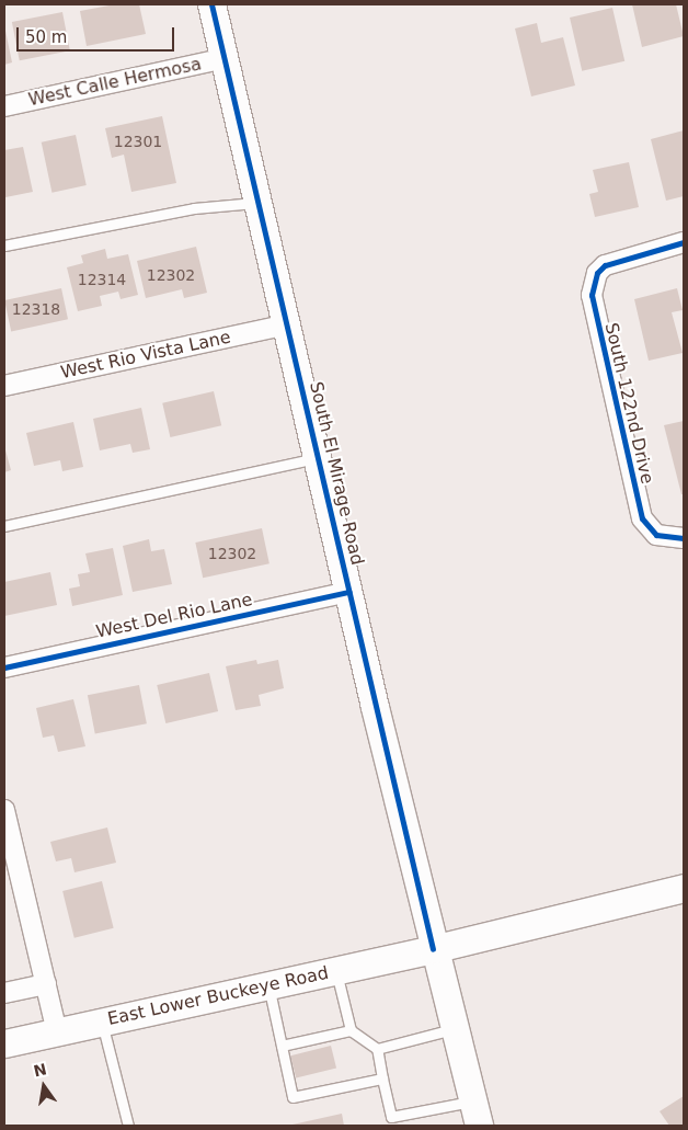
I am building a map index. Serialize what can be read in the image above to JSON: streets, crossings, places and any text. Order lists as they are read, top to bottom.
{
  "streets": {
    "main road": ["South El Mirage Road", "East Lower Buckeye Road"],
    "street": [
      "West Calle Hermosa",
      "West Rio Vista Lane",
      "South 122nd Drive",
      "West Del Rio Lane"
    ]
  },
  "crossings": [
    ["West Calle Hermosa", "South El Mirage Road"],
    ["West Rio Vista Lane", "South El Mirage Road"],
    ["South El Mirage Road", "West Del Rio Lane"],
    ["South El Mirage Road", "East Lower Buckeye Road"]
  ],
  "house_numbers": [
    "12301",
    "12302",
    "12314",
    "12318",
    "12302"
  ],
  "scale_bar": "50 m",
  "north": "top"
}
